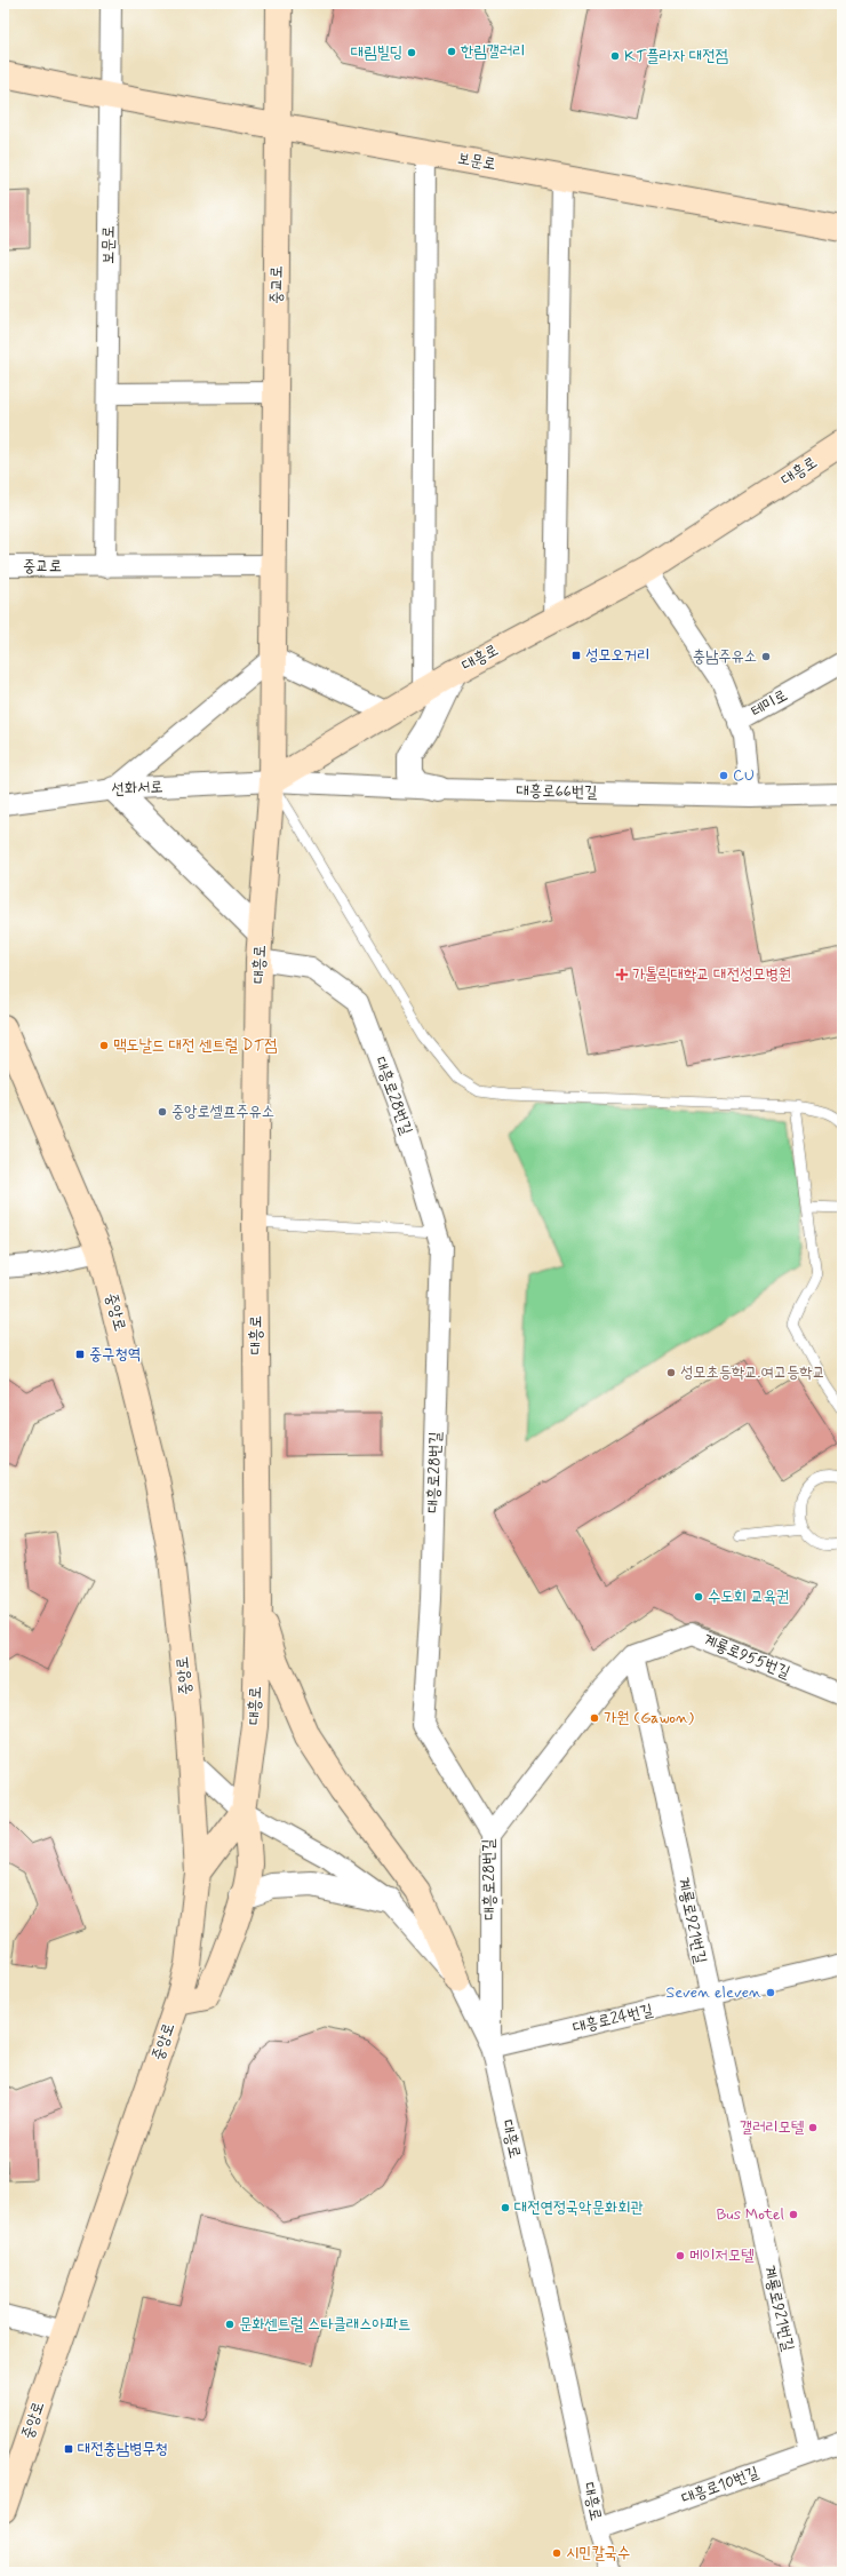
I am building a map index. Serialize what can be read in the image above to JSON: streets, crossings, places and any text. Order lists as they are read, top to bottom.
{
  "streets": {
    "main road": [
      "보문로",
      "중교로",
      "대흥로",
      "중앙로"
    ],
    "street": [
      "테미로",
      "선화서로",
      "대흥로66번길",
      "대흥로28번길",
      "계룡로955번길",
      "계룡로921번길",
      "대흥로24번길",
      "대흥로10번길"
    ]
  },
  "crossings": [
    ["보문로", "중교로"],
    ["중교로", "대흥로"],
    ["중교로", "선화서로"],
    ["중교로", "대흥로66번길"],
    ["대흥로", "선화서로"],
    ["대흥로", "대흥로66번길"],
    ["대흥로", "대흥로28번길"],
    ["대흥로", "중앙로"],
    ["대흥로", "대흥로24번길"],
    ["대흥로", "대흥로10번길"],
    ["테미로", "대흥로66번길"],
    ["선화서로", "대흥로66번길"],
    ["대흥로28번길", "계룡로955번길"],
    ["대흥로28번길", "대흥로24번길"],
    ["계룡로955번길", "계룡로921번길"],
    ["계룡로921번길", "대흥로24번길"],
    ["계룡로921번길", "대흥로10번길"]
  ],
  "places": {
    "other": [
      "한림갤러리",
      "대림빌딩",
      "KT플라자 대전점",
      "충남주유소",
      "CU",
      "맥도날드 대전 센트럴 DT점",
      "중앙로셀프주유소",
      "성모초등학교.여고등학교",
      "수도회 교육권",
      "가원 (Gawon)",
      "Seven eleven",
      "갤러리모텔",
      "대전연정국악문화회관",
      "Bus Motel",
      "메이저모텔",
      "문화센트럴 스타클래스아파트",
      "시민칼국수"
    ],
    "transit": ["성모오거리", "중구청역", "대전충남병무청"],
    "health": ["가톨릭대학교 대전성모병원"]
  }
}
